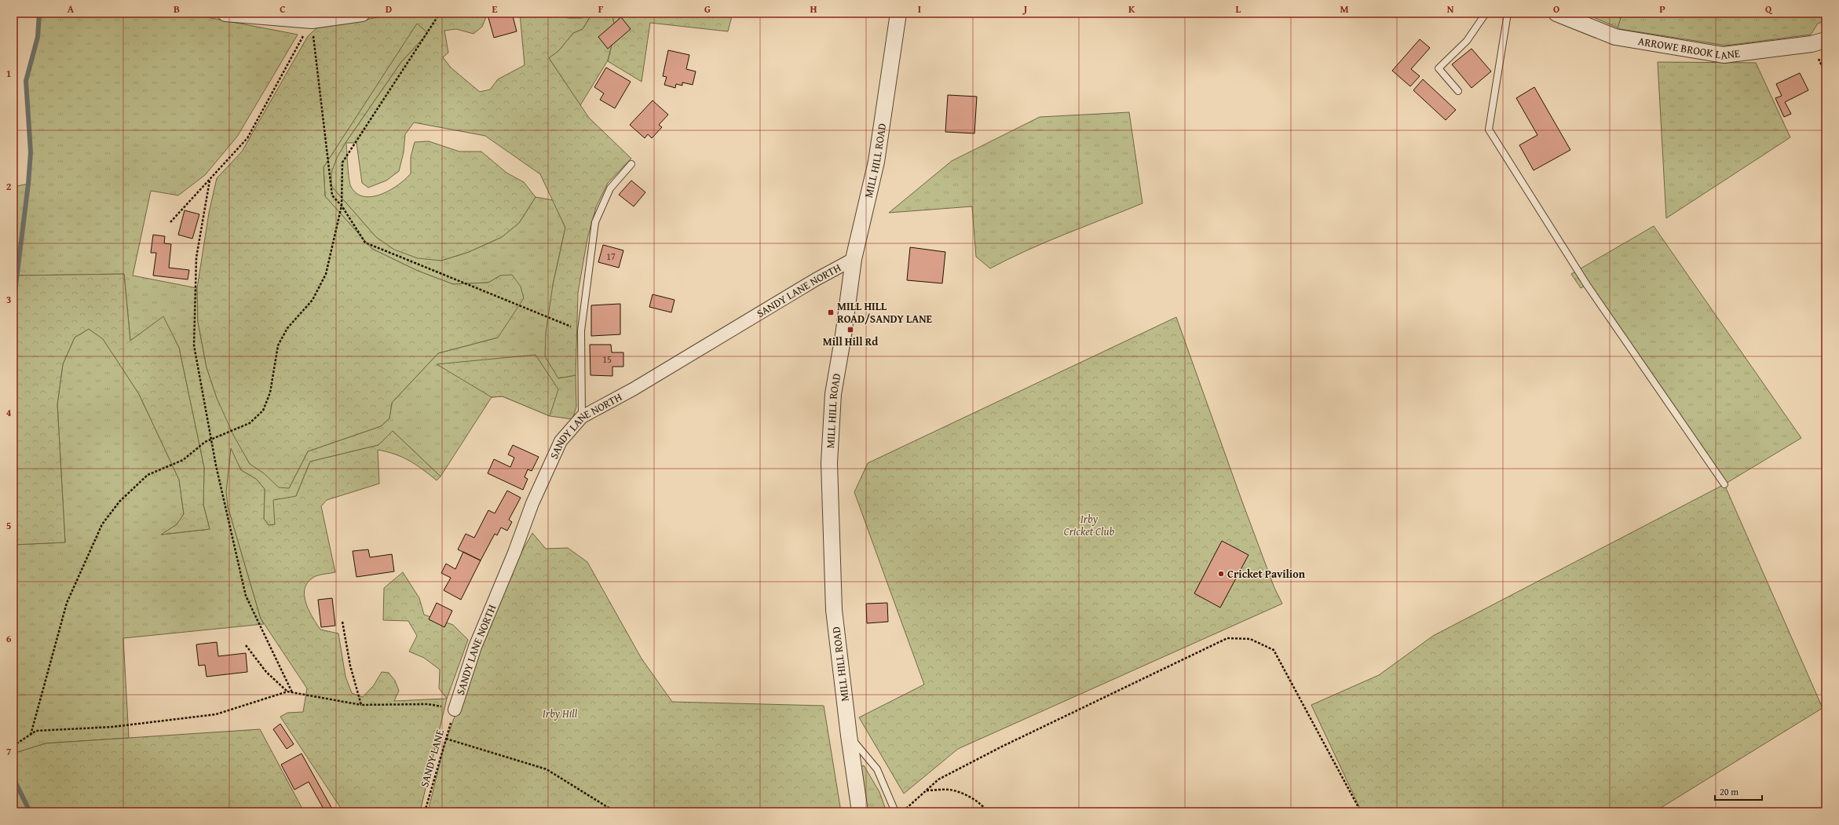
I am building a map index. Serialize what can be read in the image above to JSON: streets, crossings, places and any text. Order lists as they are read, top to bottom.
{
  "streets": {
    "street": ["ARROWE BROOK LANE", "MILL HILL ROAD", "SANDY LANE NORTH"],
    "path": ["SANDY LANE"]
  },
  "crossings": [
    ["MILL HILL ROAD", "SANDY LANE NORTH"],
    ["SANDY LANE NORTH", "SANDY LANE"]
  ],
  "parks": ["Irby Cricket Club", "Irby Hill"],
  "places": {
    "transit": ["MILL HILL ROAD/SANDY LANE", "Mill Hill Rd"],
    "other": ["Cricket Pavilion"]
  },
  "house_numbers": ["17", "15"],
  "scale_bar": "20 m",
  "grid": {
    "columns": [
      "A",
      "B",
      "C",
      "D",
      "E",
      "F",
      "G",
      "H",
      "I",
      "J",
      "K",
      "L",
      "M",
      "N",
      "O",
      "P",
      "Q"
    ],
    "rows": [
      "1",
      "2",
      "3",
      "4",
      "5",
      "6",
      "7"
    ]
  }
}
